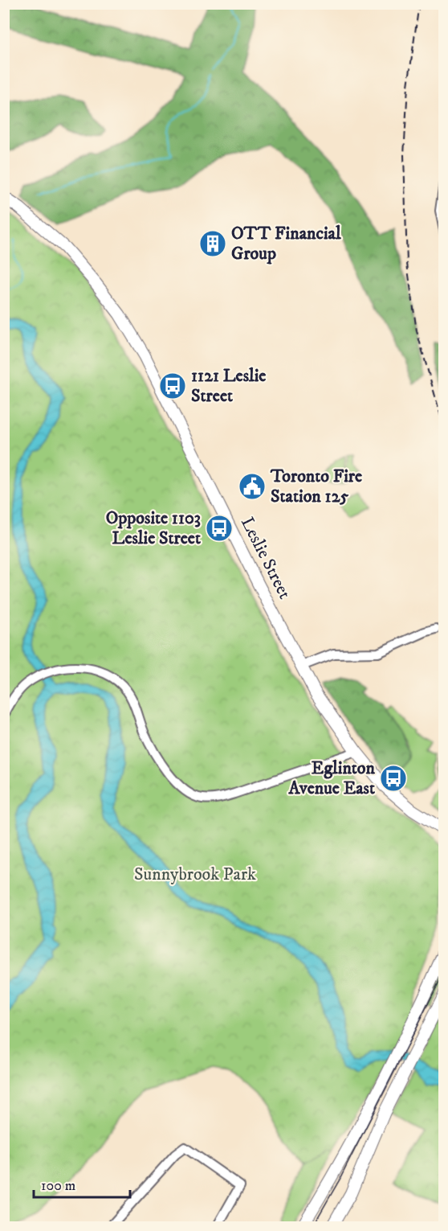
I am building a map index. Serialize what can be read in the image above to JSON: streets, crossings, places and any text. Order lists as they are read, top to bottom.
{
  "streets": {
    "main road": ["Leslie Street"]
  },
  "parks": ["Sunnybrook Park"],
  "places": {
    "building": ["OTT Financial Group"],
    "bus stop": ["1121 Leslie Street", "Opposite 1103 Leslie Street", "Eglinton Avenue East"],
    "public building": ["Toronto Fire Station 125"]
  },
  "scale_bar": "100 m"
}
